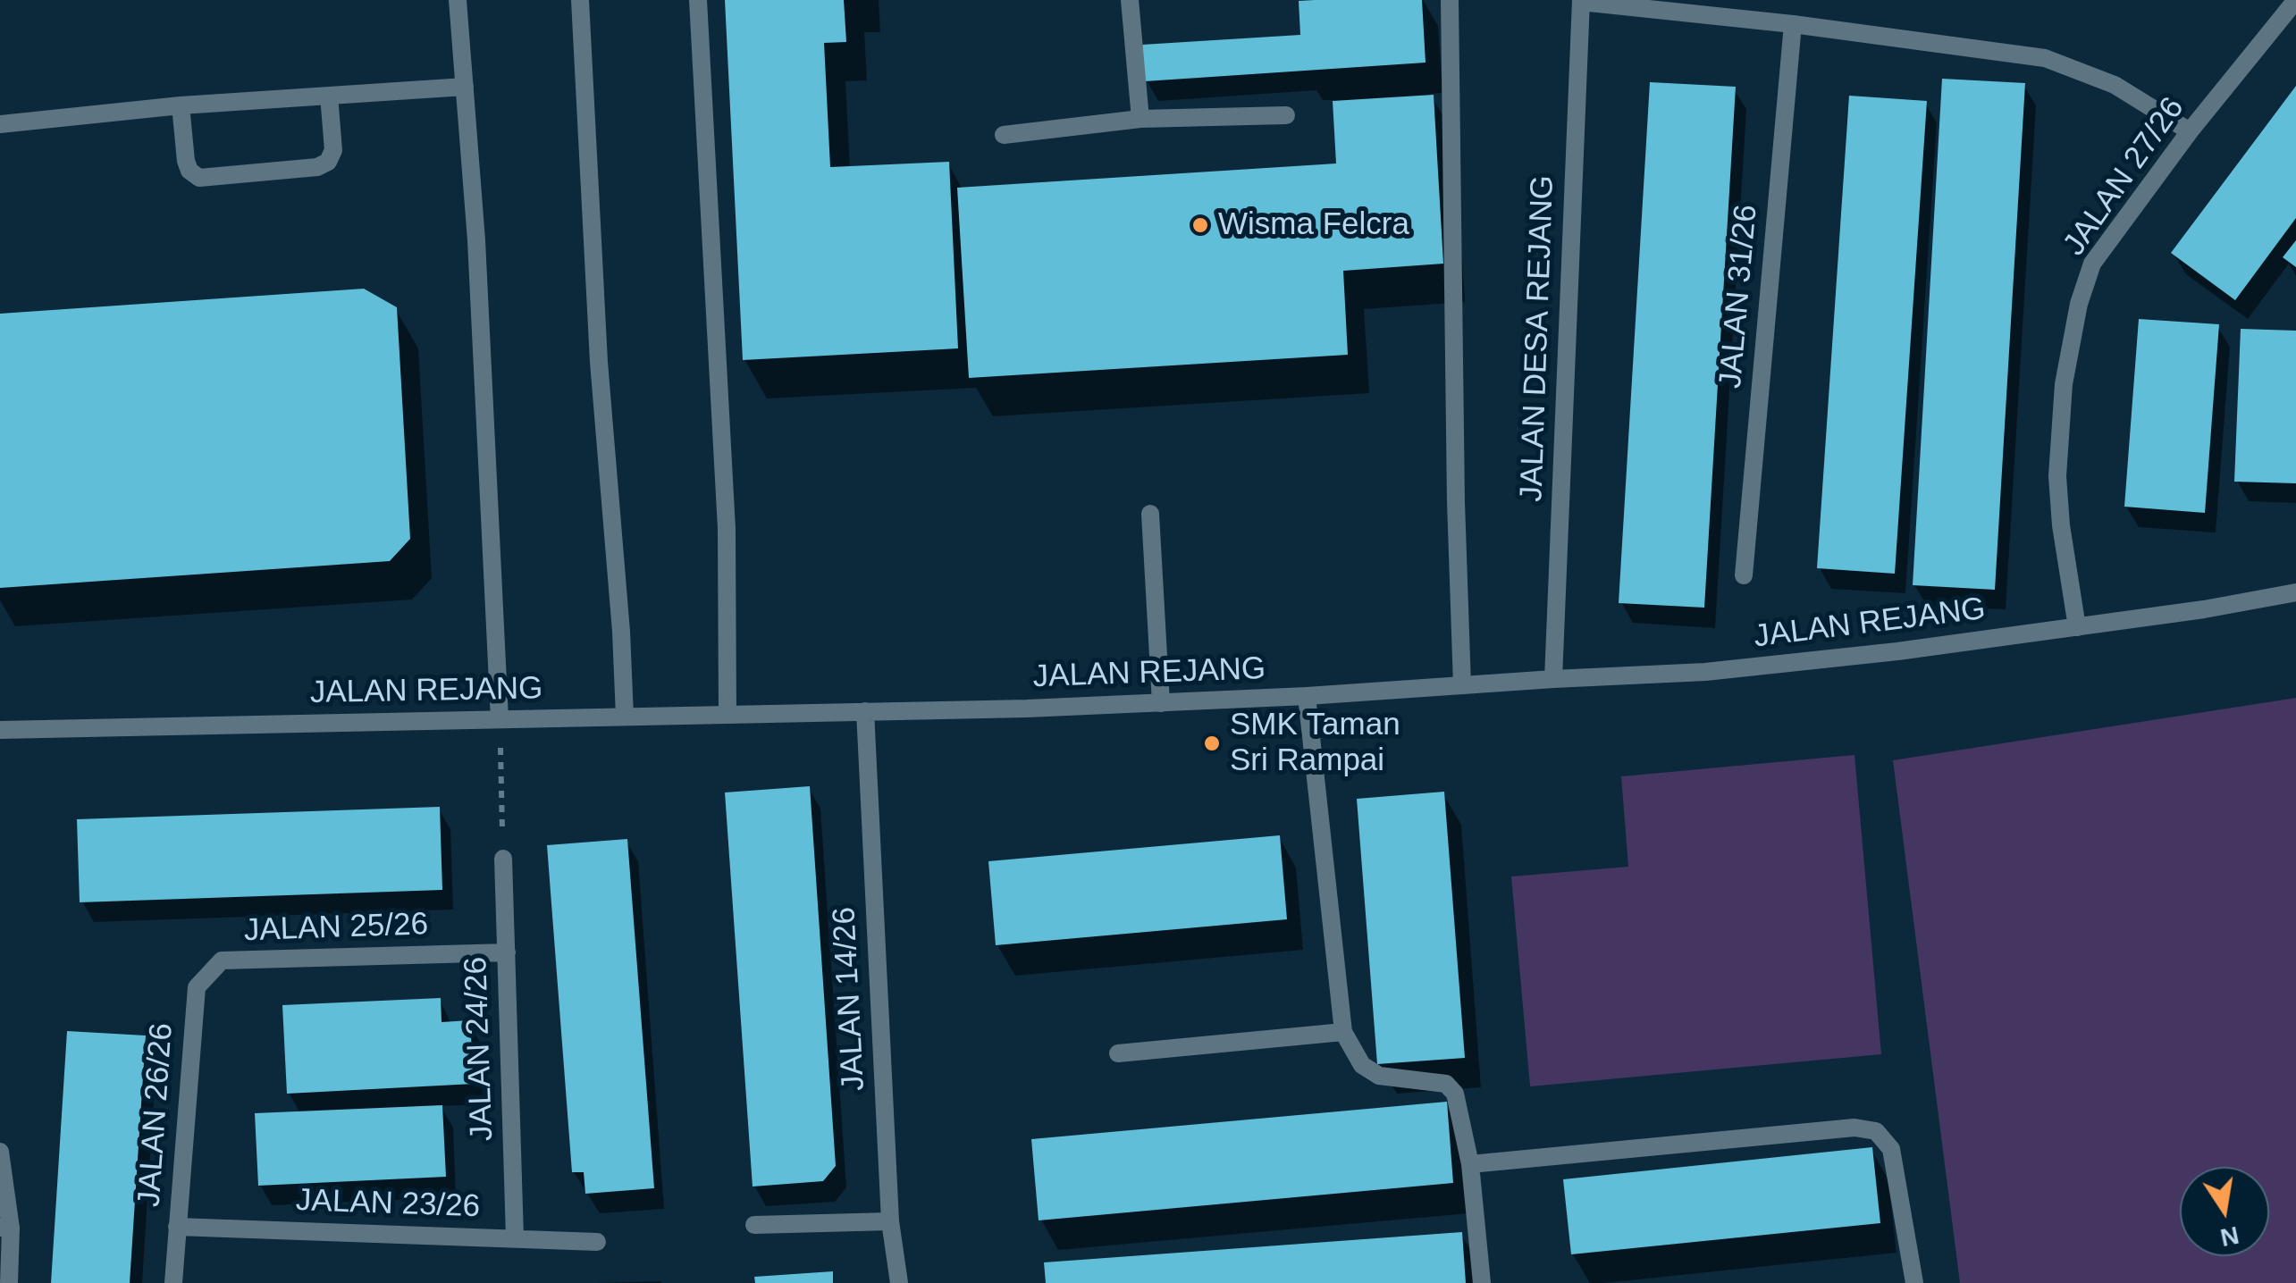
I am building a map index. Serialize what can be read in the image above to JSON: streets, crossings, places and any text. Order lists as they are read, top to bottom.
{
  "streets": {
    "street": [
      "JALAN 27/26",
      "JALAN 31/26",
      "JALAN DESA REJANG",
      "JALAN REJANG",
      "JALAN 25/26",
      "JALAN 14/26",
      "JALAN 24/26",
      "JALAN 26/26",
      "JALAN 23/26"
    ]
  },
  "crossings": [
    ["JALAN 27/26", "JALAN REJANG"],
    ["JALAN DESA REJANG", "JALAN REJANG"],
    ["JALAN REJANG", "JALAN 14/26"],
    ["JALAN 25/26", "JALAN 24/26"],
    ["JALAN 25/26", "JALAN 26/26"],
    ["JALAN 24/26", "JALAN 23/26"],
    ["JALAN 26/26", "JALAN 23/26"]
  ],
  "places": ["Wisma Felcra", "SMK Taman Sri Rampai"],
  "north": "bottom"
}
